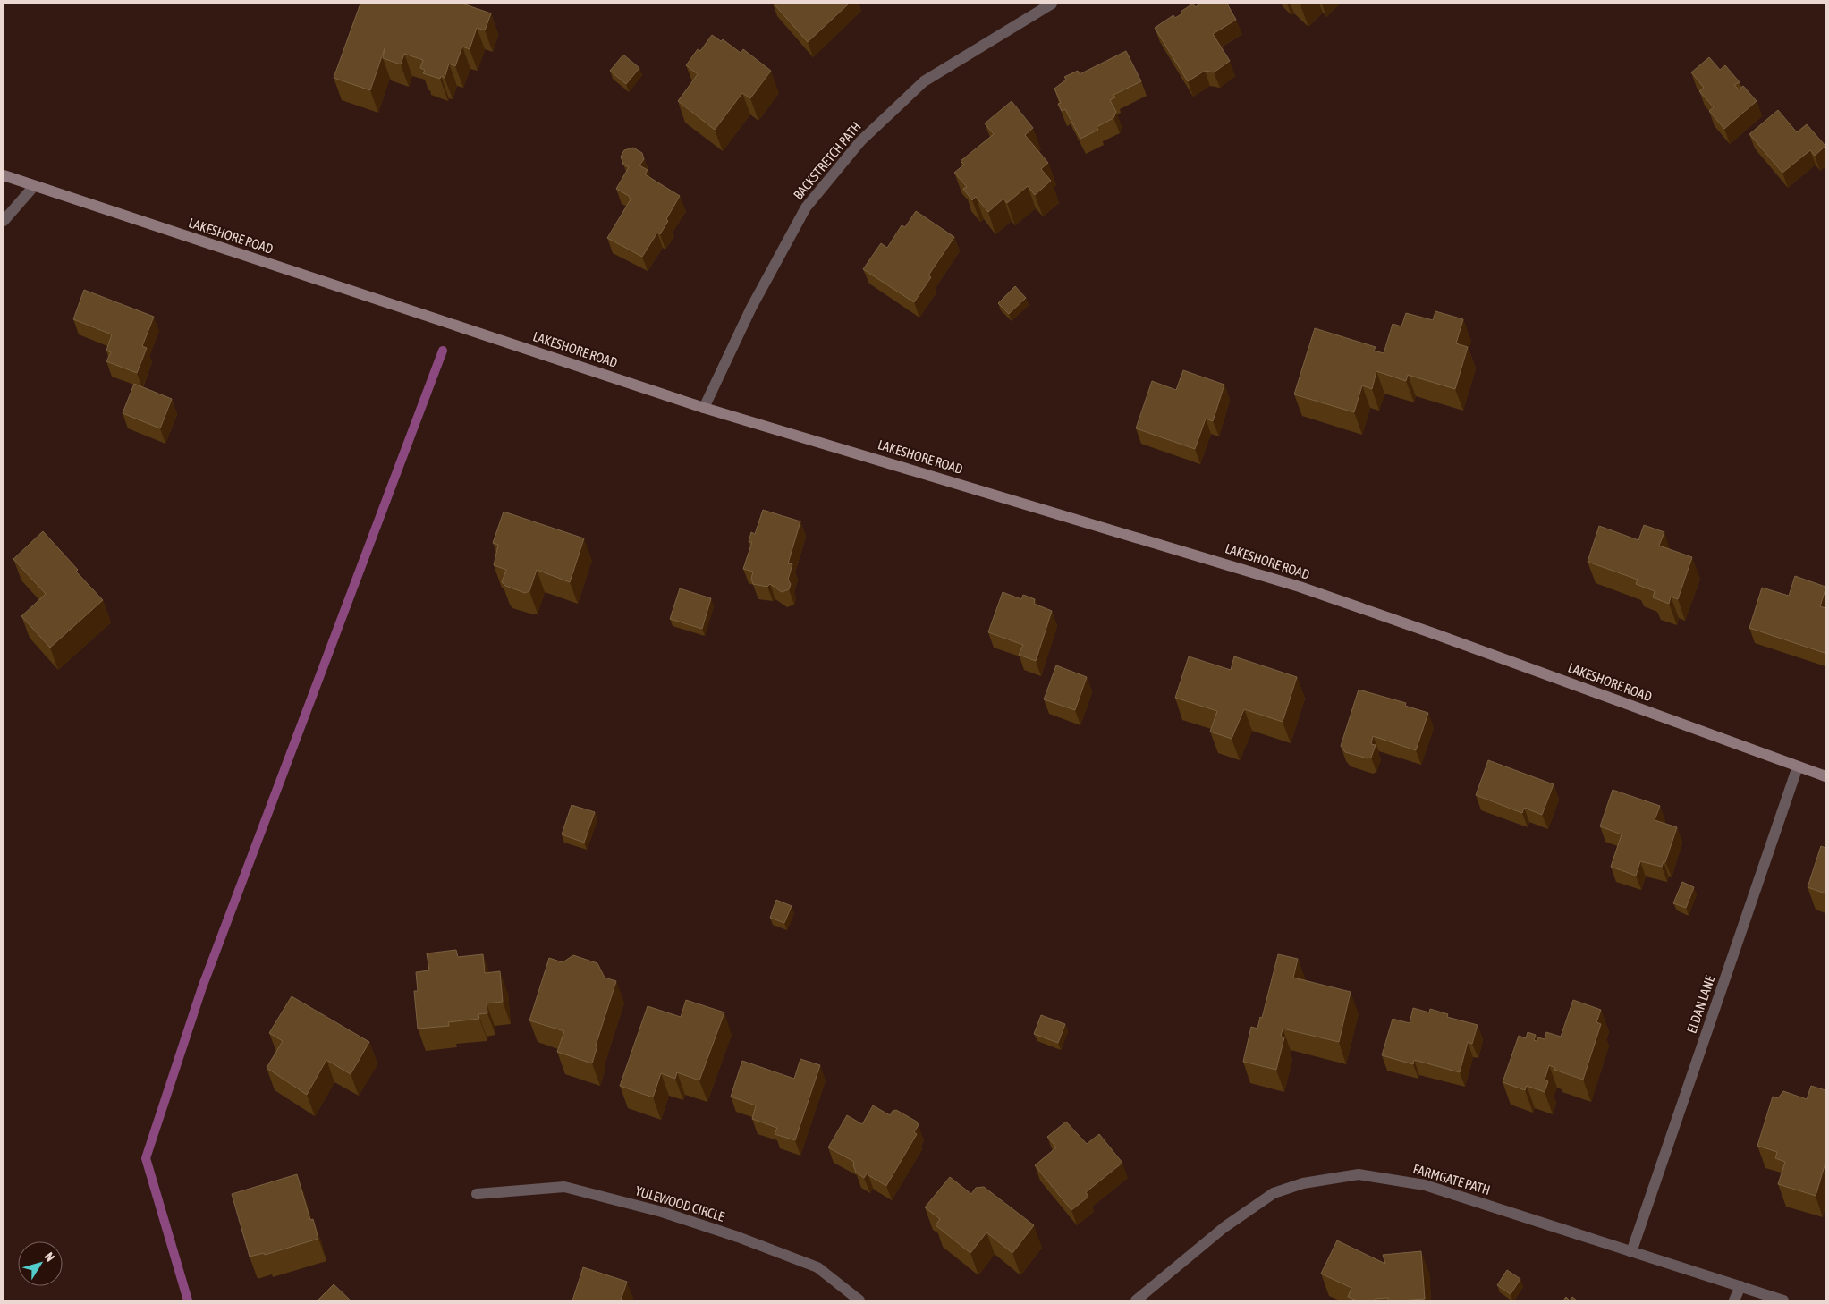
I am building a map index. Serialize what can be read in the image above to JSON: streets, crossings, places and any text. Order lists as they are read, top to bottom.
{
  "streets": {
    "street": [
      "BACKSTRETCH PATH",
      "LAKESHORE ROAD",
      "ELDAN LANE",
      "FARMGATE PATH",
      "YULEWOOD CIRCLE"
    ]
  },
  "crossings": [
    ["BACKSTRETCH PATH", "LAKESHORE ROAD"],
    ["LAKESHORE ROAD", "ELDAN LANE"],
    ["ELDAN LANE", "FARMGATE PATH"]
  ],
  "north": "top right"
}
